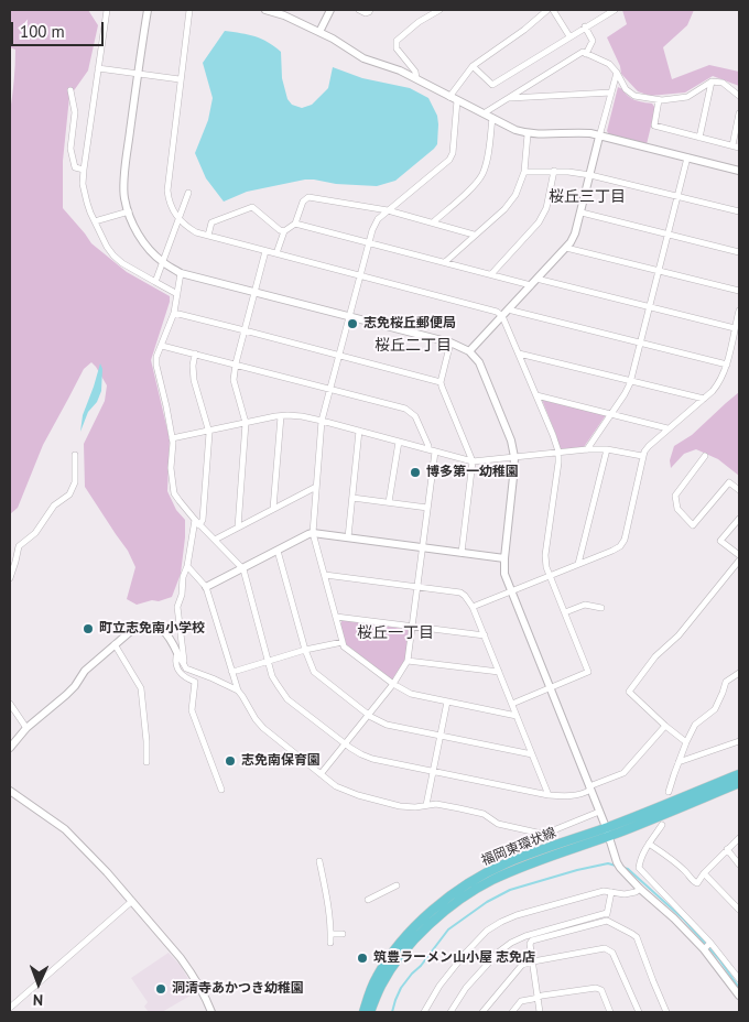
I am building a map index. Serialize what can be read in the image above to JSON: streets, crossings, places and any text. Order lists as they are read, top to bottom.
{
  "streets": {
    "main road": ["福岡東環状線"]
  },
  "districts": ["桜丘三丁目", "桜丘二丁目", "桜丘一丁目"],
  "places": [
    "志免桜丘郵便局",
    "博多第一幼稚園",
    "町立志免南小学校",
    "志免南保育園",
    "筑豊ラーメン山小屋 志免店",
    "洞清寺あかつき幼稚園"
  ],
  "scale_bar": "100 m",
  "north": "bottom"
}
